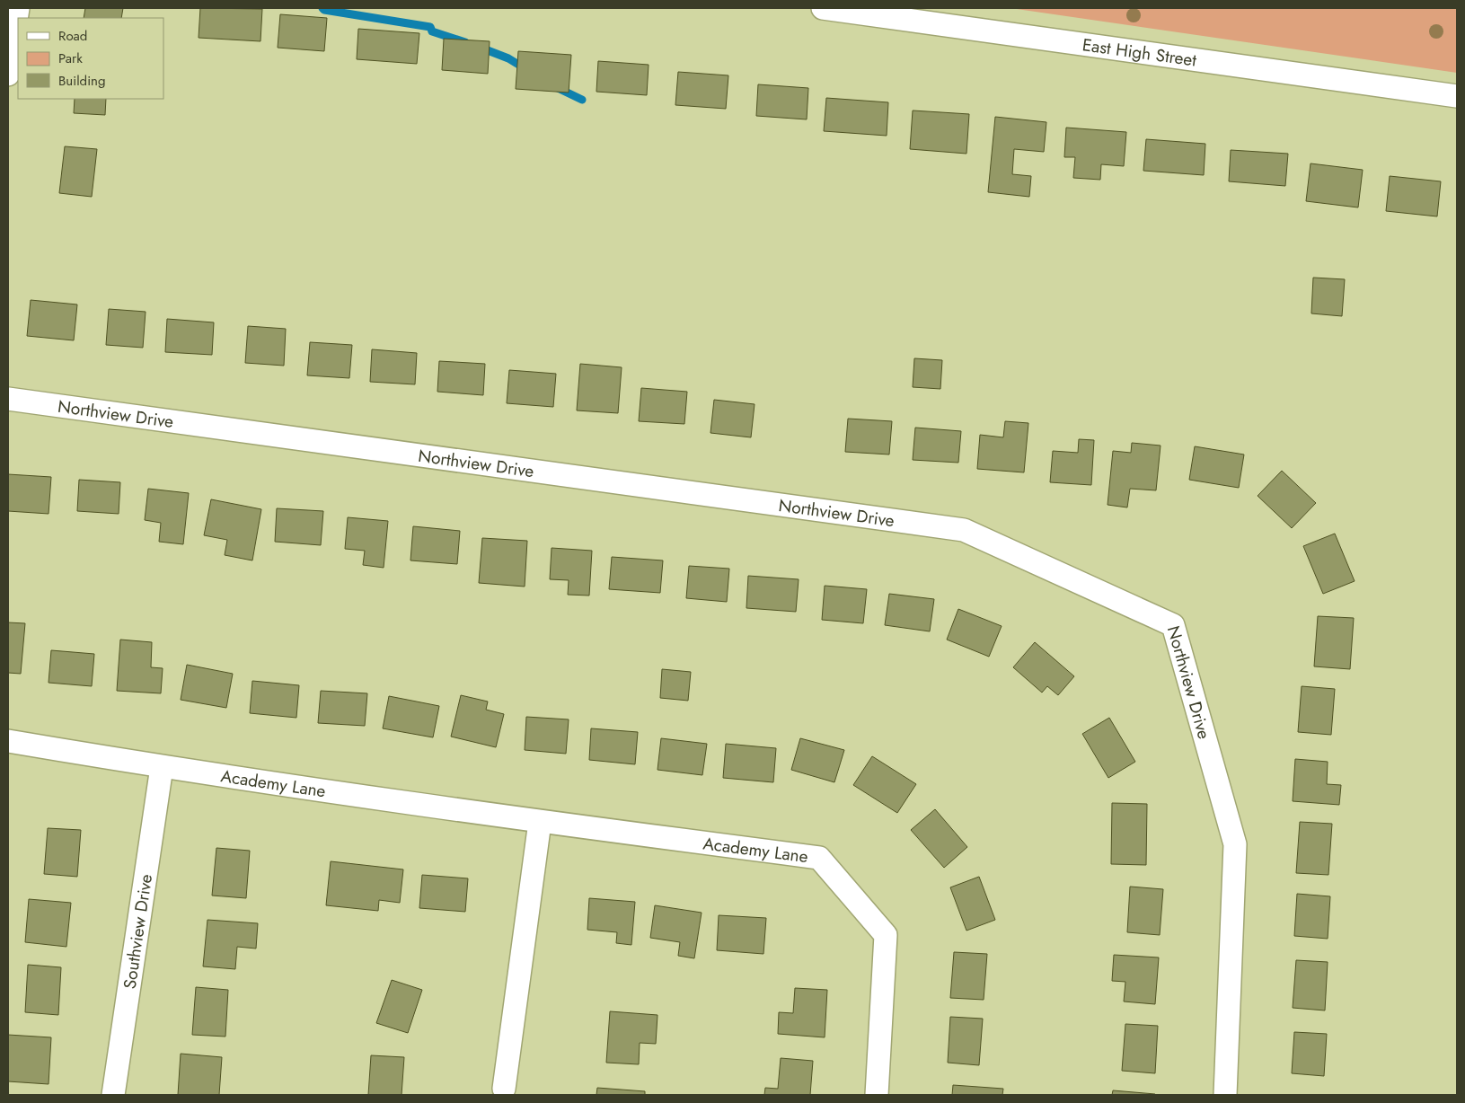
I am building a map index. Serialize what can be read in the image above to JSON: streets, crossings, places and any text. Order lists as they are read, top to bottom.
{
  "streets": {
    "street": [
      "East High Street",
      "Northview Drive",
      "Academy Lane",
      "Southview Drive"
    ]
  },
  "crossings": [
    ["Academy Lane", "Southview Drive"]
  ],
  "legend": ["Road", "Park", "Building"]
}
